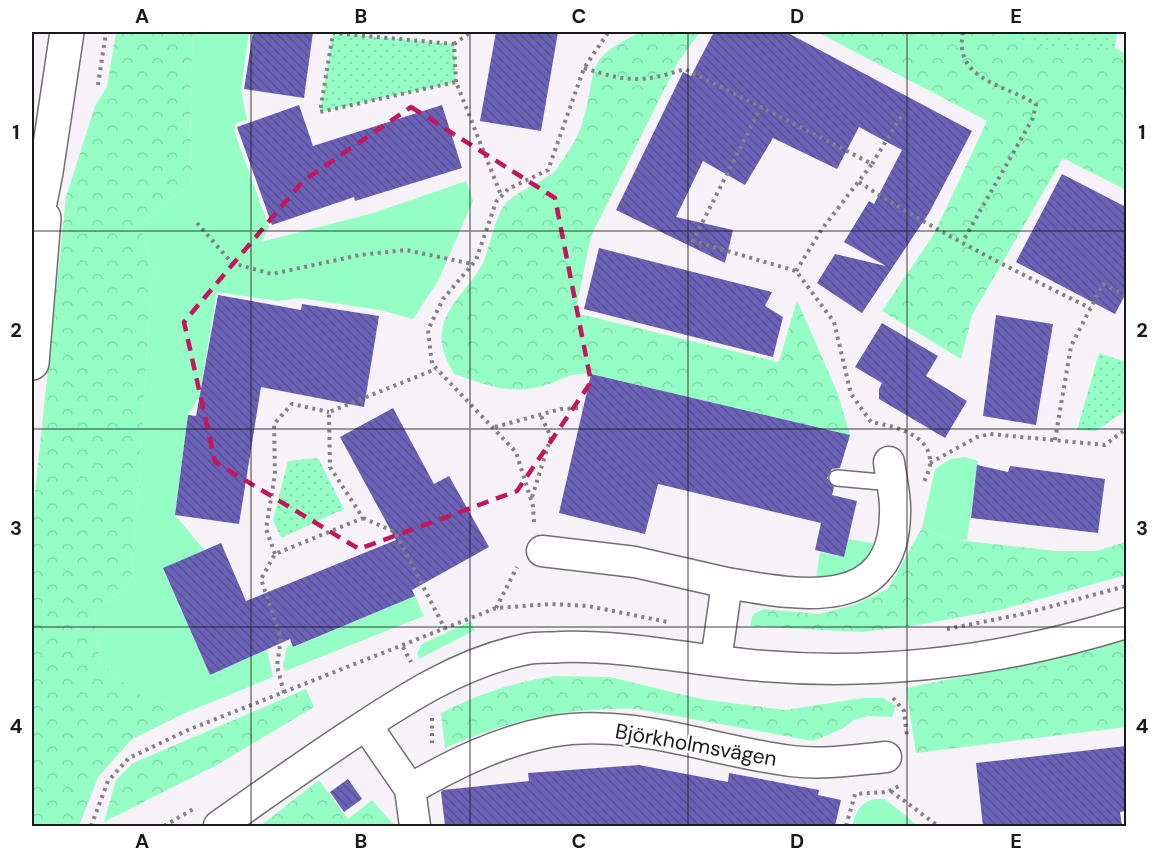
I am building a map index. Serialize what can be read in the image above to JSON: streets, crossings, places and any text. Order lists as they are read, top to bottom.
{
  "streets": {
    "street": ["Björkholmsvägen"]
  },
  "grid": {
    "columns": [
      "A",
      "B",
      "C",
      "D",
      "E"
    ],
    "rows": [
      "1",
      "2",
      "3",
      "4"
    ]
  }
}
